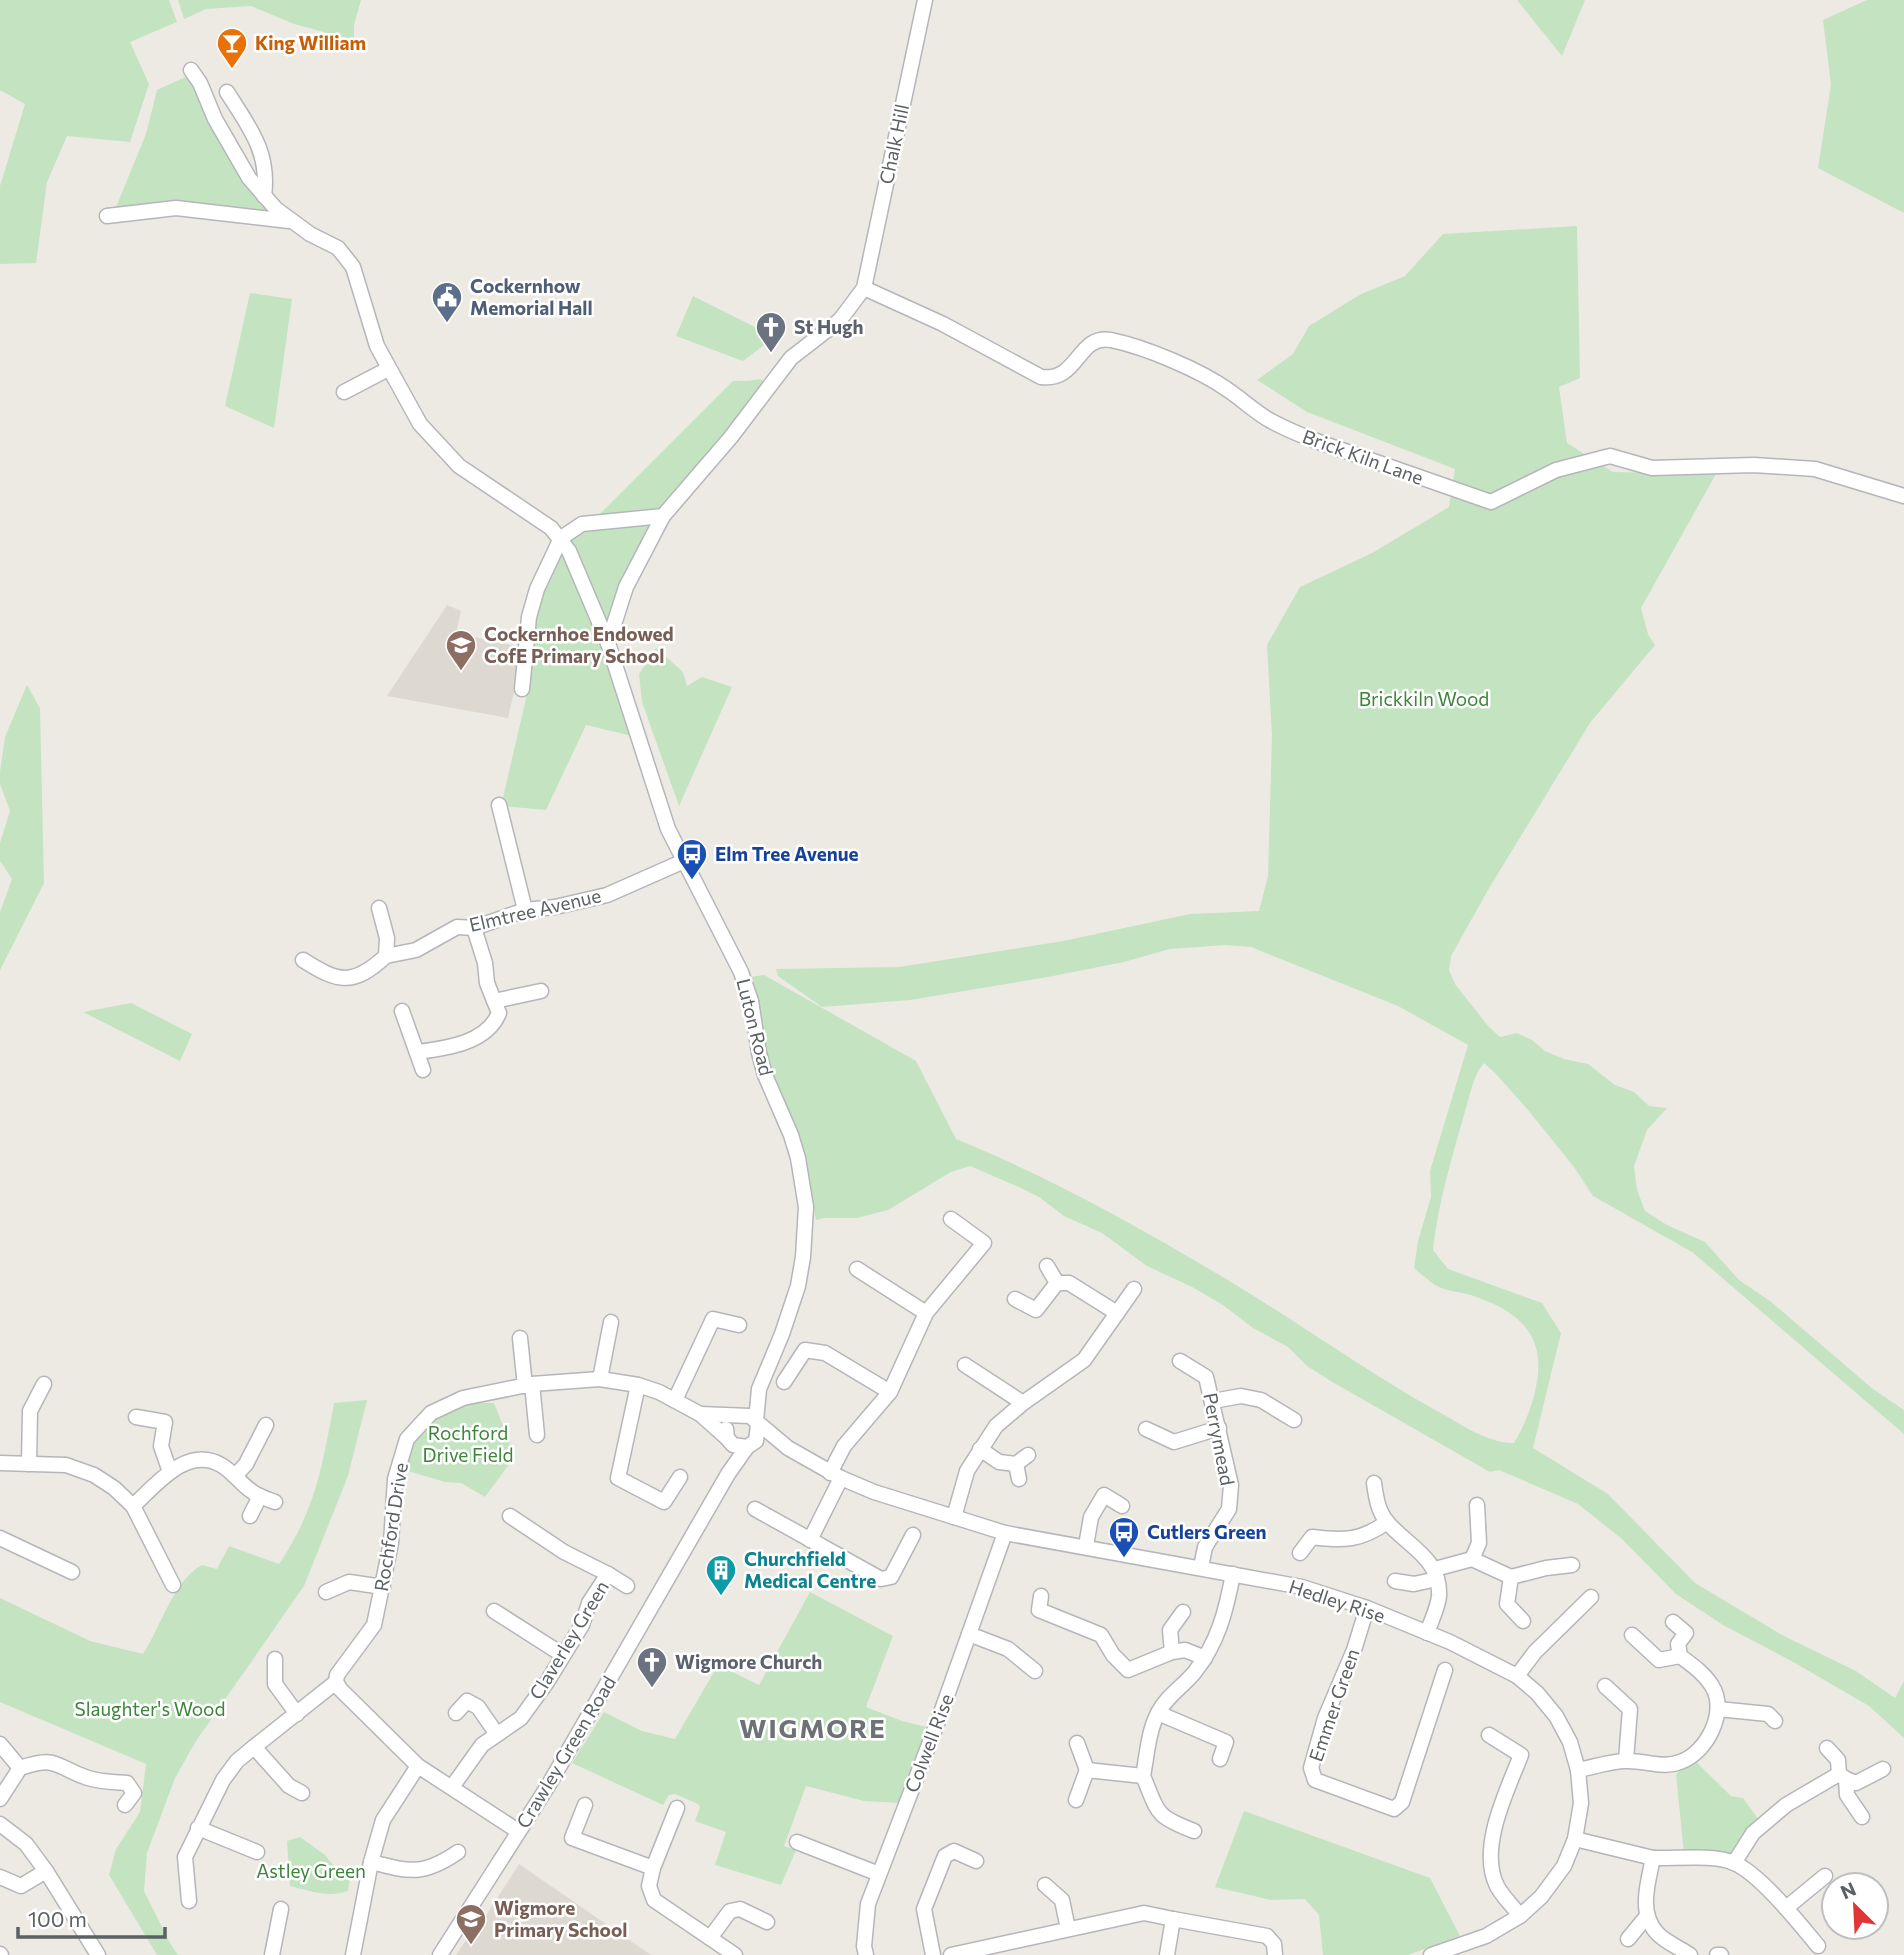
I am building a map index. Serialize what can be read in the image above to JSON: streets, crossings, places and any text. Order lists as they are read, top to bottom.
{
  "streets": {
    "street": [
      "Chalk Hill",
      "Brick Kiln Lane",
      "Elmtree Avenue",
      "Luton Road",
      "Perrymead",
      "Rochford Drive",
      "Hedley Rise",
      "Claverley Green",
      "Emmer Green",
      "Colwell Rise",
      "Crawley Green Road"
    ]
  },
  "crossings": [
    ["Chalk Hill", "Brick Kiln Lane"],
    ["Elmtree Avenue", "Luton Road"],
    ["Perrymead", "Hedley Rise"],
    ["Rochford Drive", "Hedley Rise"],
    ["Rochford Drive", "Crawley Green Road"],
    ["Hedley Rise", "Emmer Green"],
    ["Hedley Rise", "Colwell Rise"],
    ["Hedley Rise", "Crawley Green Road"]
  ],
  "districts": ["WIGMORE"],
  "parks": [
    "Brickkiln Wood",
    "Rochford Drive Field",
    "Slaughter's Wood",
    "Astley Green"
  ],
  "places": {
    "bar": ["King William"],
    "public building": ["Cockernhow Memorial Hall"],
    "church": ["St Hugh", "Wigmore Church"],
    "school or university": ["Cockernhoe Endowed CofE Primary School", "Wigmore Primary School"],
    "bus stop": ["Elm Tree Avenue", "Cutlers Green"],
    "building": ["Churchfield Medical Centre"]
  },
  "scale_bar": "100 m",
  "north": "top left"
}
